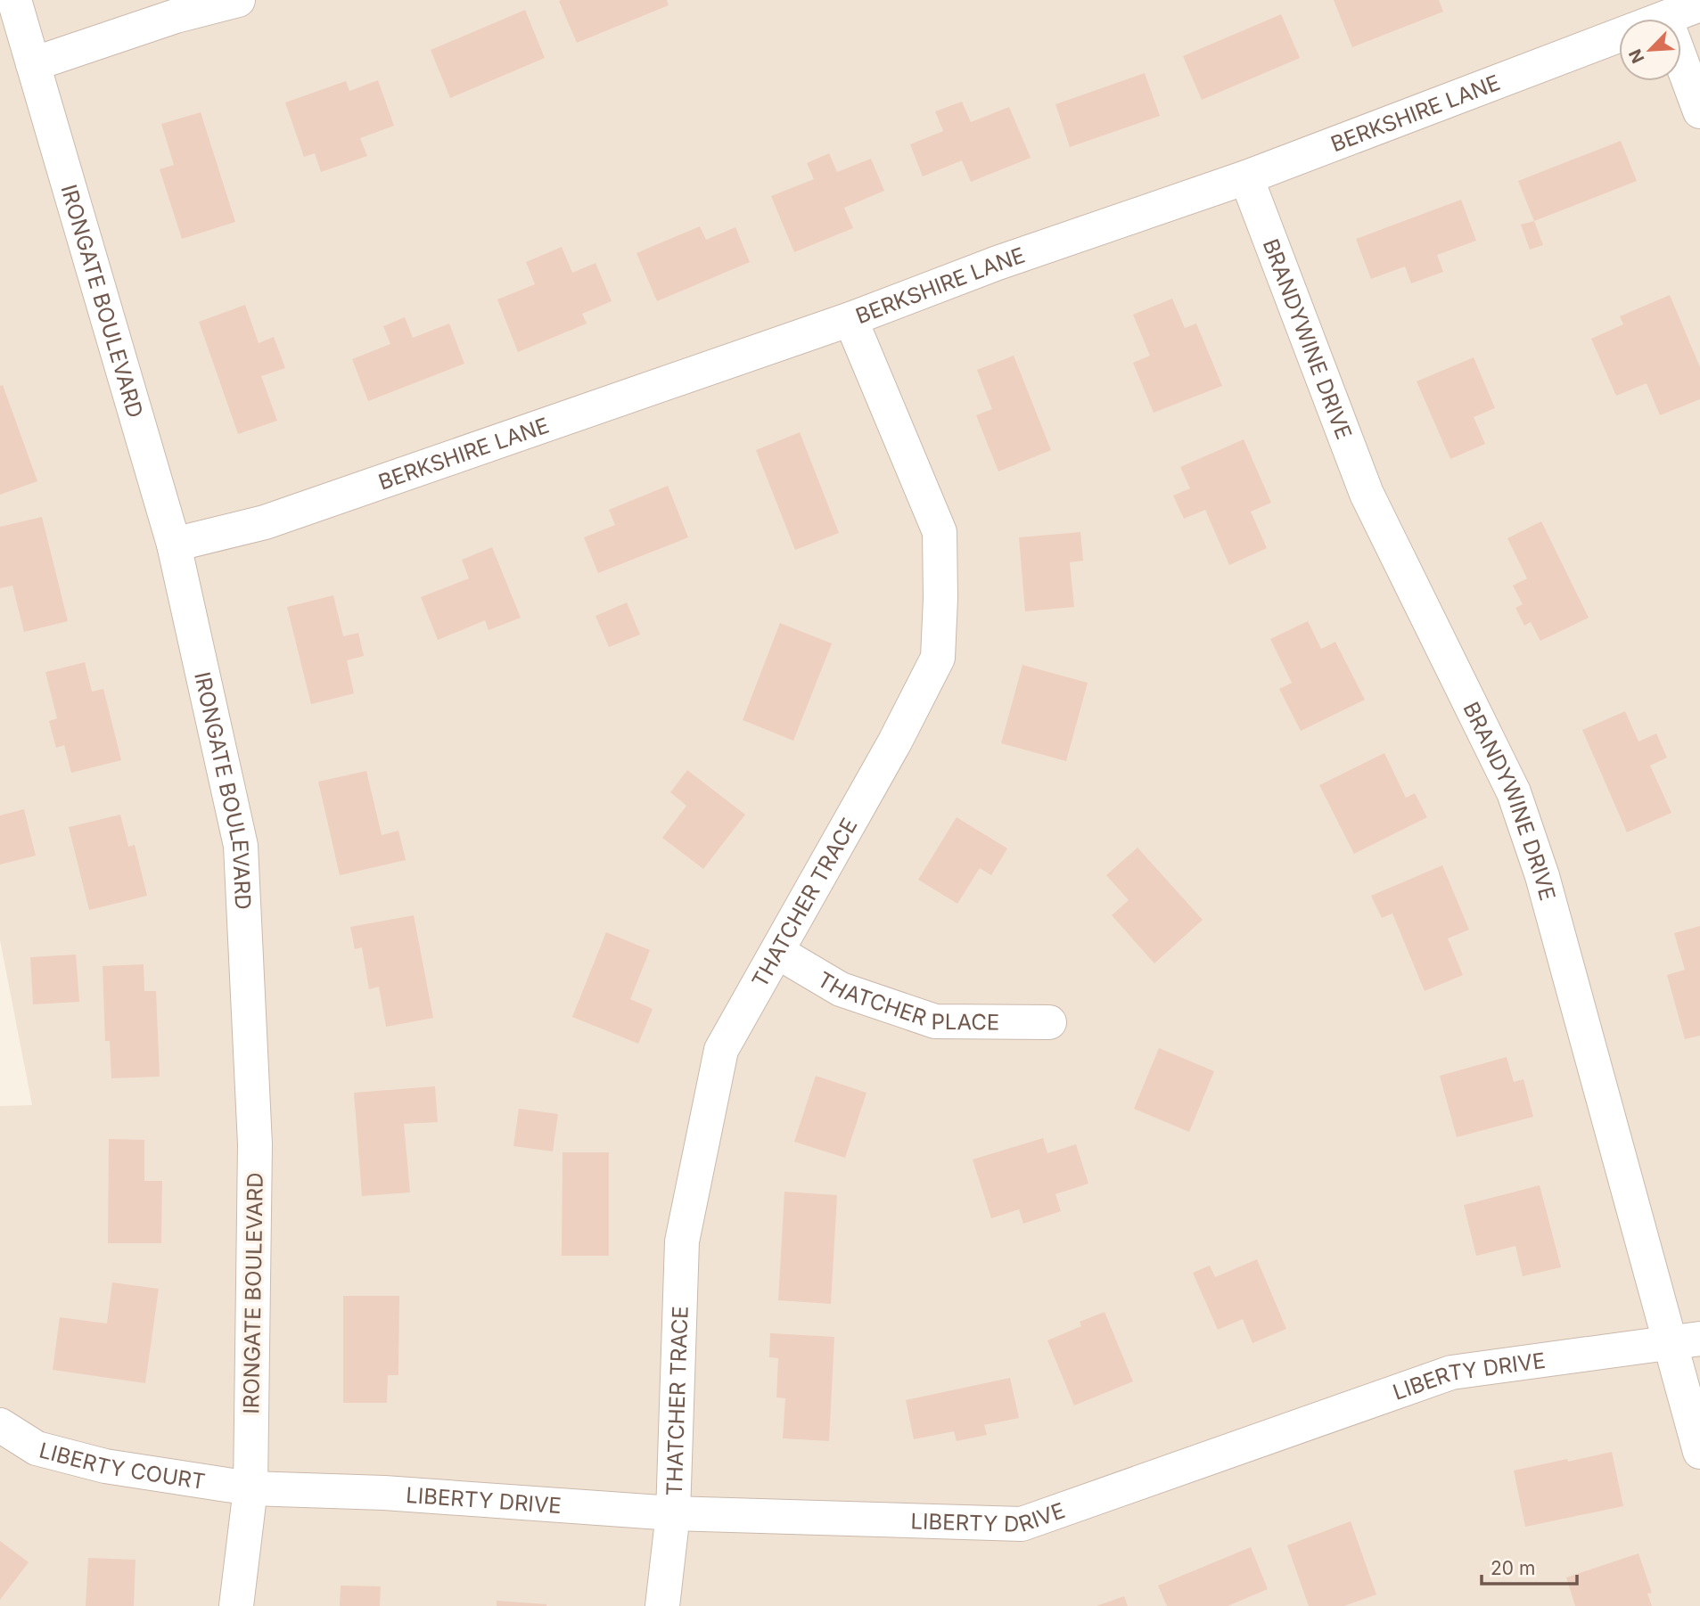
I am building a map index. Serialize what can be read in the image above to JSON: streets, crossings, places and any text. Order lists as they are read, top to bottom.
{
  "streets": {
    "street": [
      "BERKSHIRE LANE",
      "IRONGATE BOULEVARD",
      "BRANDYWINE DRIVE",
      "THATCHER TRACE",
      "THATCHER PLACE",
      "LIBERTY DRIVE",
      "LIBERTY COURT"
    ]
  },
  "crossings": [
    ["BERKSHIRE LANE", "IRONGATE BOULEVARD"],
    ["BERKSHIRE LANE", "BRANDYWINE DRIVE"],
    ["BERKSHIRE LANE", "THATCHER TRACE"],
    ["IRONGATE BOULEVARD", "LIBERTY DRIVE"],
    ["IRONGATE BOULEVARD", "LIBERTY COURT"],
    ["BRANDYWINE DRIVE", "LIBERTY DRIVE"],
    ["THATCHER TRACE", "THATCHER PLACE"],
    ["THATCHER TRACE", "LIBERTY DRIVE"],
    ["LIBERTY DRIVE", "LIBERTY COURT"]
  ],
  "scale_bar": "20 m",
  "north": "bottom left"
}
